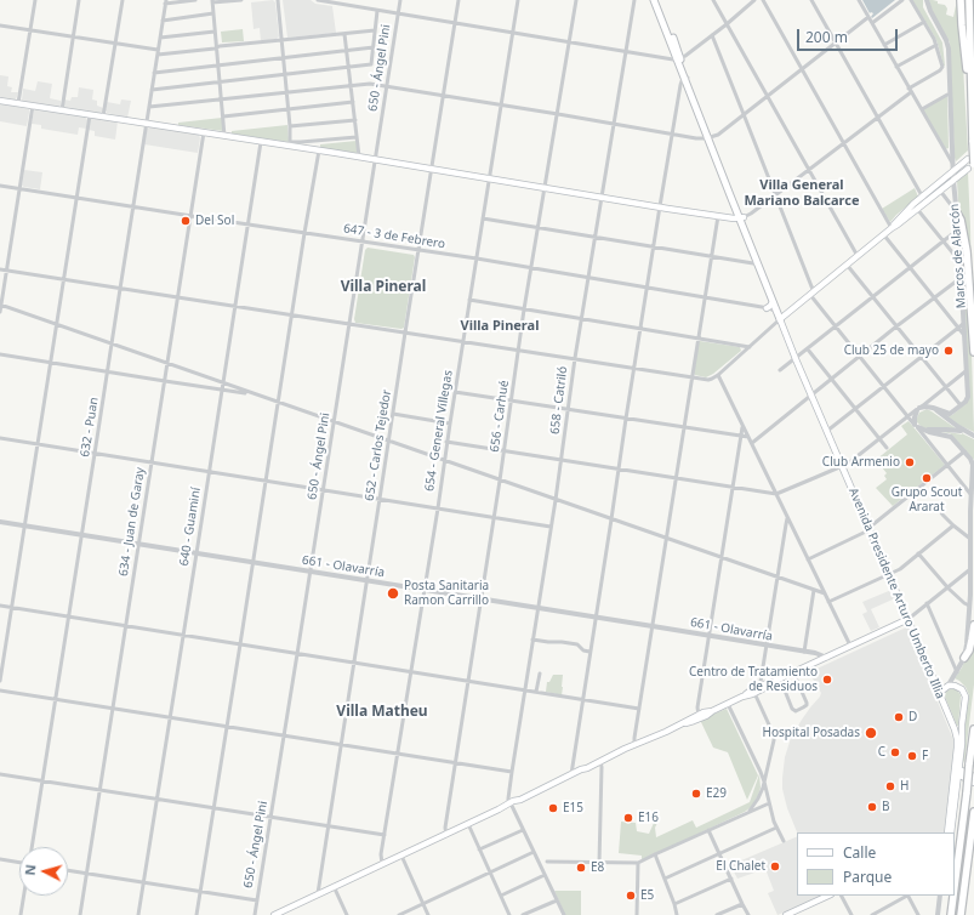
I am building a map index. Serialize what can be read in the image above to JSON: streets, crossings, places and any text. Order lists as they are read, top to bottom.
{
  "streets": {
    "main road": ["Avenida Presidente Arturo Umberto Illia"],
    "street": [
      "650 - Ángel Pini",
      "647 - 3 de Febrero",
      "Marcos de Alarcón",
      "658 - Catriló",
      "656 - Carhué",
      "632 - Puan",
      "654 - General Villegas",
      "652 - Carlos Tejedor",
      "634 - Juan de Garay",
      "640 - Guaminí",
      "661 - Olavarría"
    ]
  },
  "crossings": [
    ["650 - Ángel Pini", "647 - 3 de Febrero"],
    ["650 - Ángel Pini", "661 - Olavarría"],
    ["647 - 3 de Febrero", "658 - Catriló"],
    ["647 - 3 de Febrero", "656 - Carhué"],
    ["647 - 3 de Febrero", "632 - Puan"],
    ["647 - 3 de Febrero", "654 - General Villegas"],
    ["647 - 3 de Febrero", "652 - Carlos Tejedor"],
    ["647 - 3 de Febrero", "634 - Juan de Garay"],
    ["647 - 3 de Febrero", "640 - Guaminí"],
    ["647 - 3 de Febrero", "Avenida Presidente Arturo Umberto Illia"],
    ["658 - Catriló", "661 - Olavarría"],
    ["656 - Carhué", "661 - Olavarría"],
    ["632 - Puan", "661 - Olavarría"],
    ["654 - General Villegas", "661 - Olavarría"],
    ["652 - Carlos Tejedor", "661 - Olavarría"],
    ["634 - Juan de Garay", "661 - Olavarría"],
    ["640 - Guaminí", "661 - Olavarría"]
  ],
  "districts": [
    "Villa General Mariano Balcarce",
    "Villa Pineral",
    "Villa Pineral",
    "Villa Matheu"
  ],
  "places": [
    "Del Sol",
    "Club 25 de mayo",
    "Club Armenio",
    "Grupo Scout Ararat",
    "Posta Sanitaria Ramon Carrillo",
    "Centro de Tratamiento de Residuos",
    "D",
    "Hospital Posadas",
    "C",
    "F",
    "H",
    "E29",
    "B",
    "E15",
    "E16",
    "El Chalet",
    "E8",
    "E5"
  ],
  "legend": ["Calle", "Parque"],
  "scale_bar": "200 m",
  "north": "left"
}
